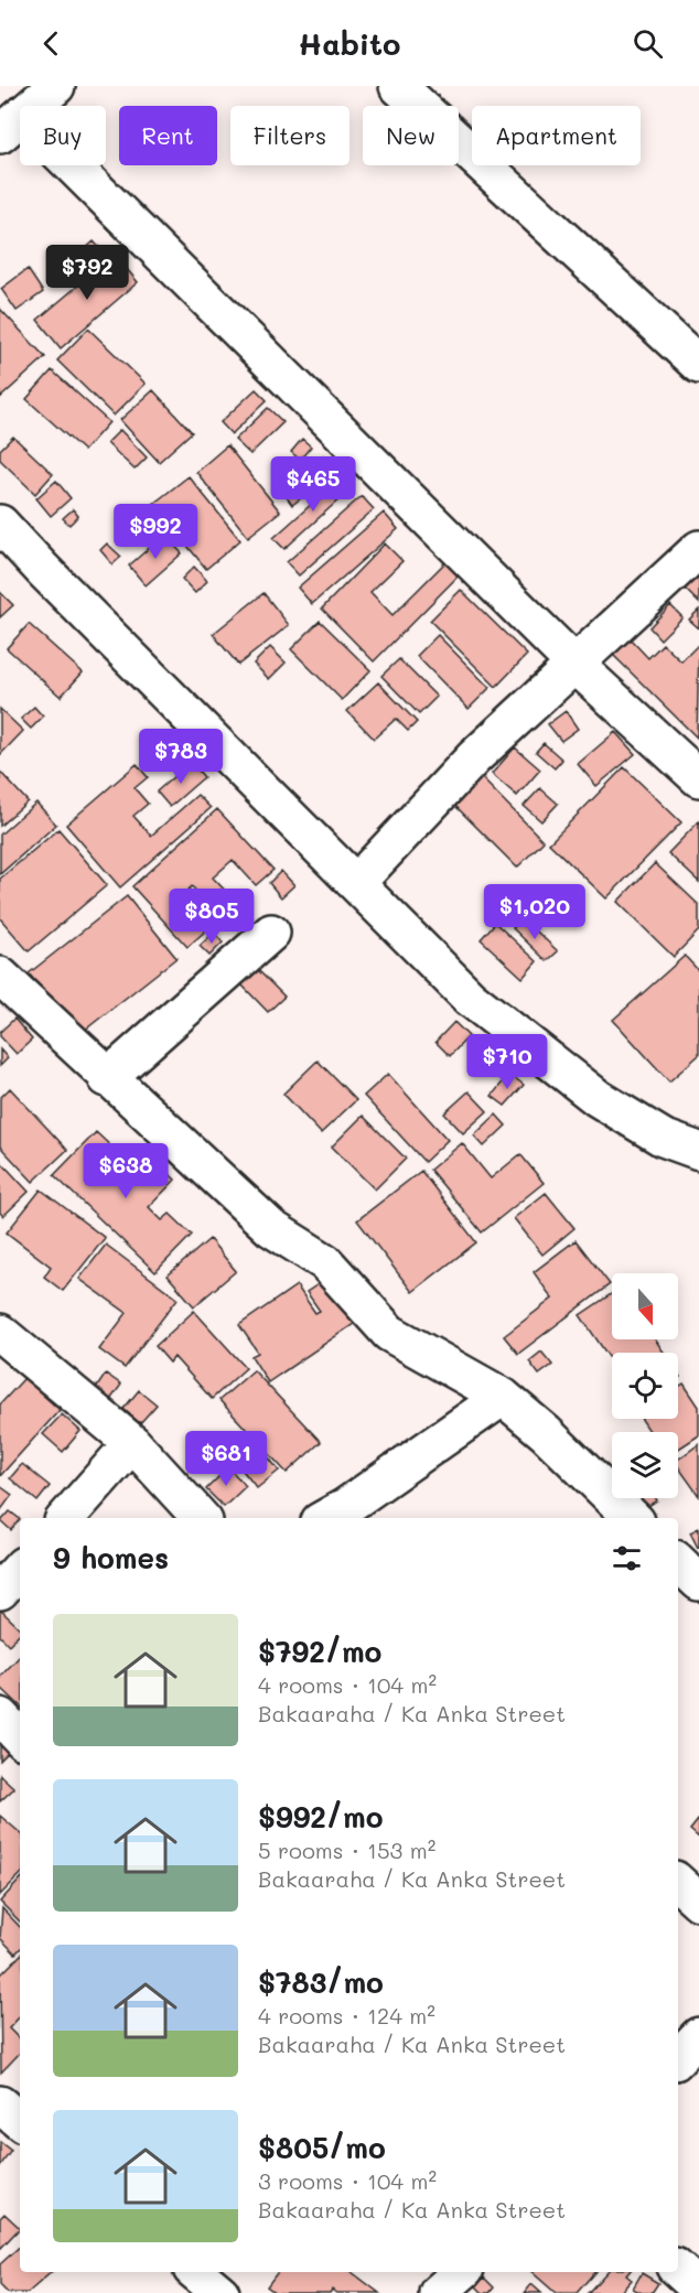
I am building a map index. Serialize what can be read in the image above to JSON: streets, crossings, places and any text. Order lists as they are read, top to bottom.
{
  "north": "bottom",
  "page": {
    "header": "Habito",
    "chip": [
      "Buy",
      "Rent",
      "Filters",
      "New",
      "Apartment"
    ],
    "price": [
      "$792",
      "$465",
      "$992",
      "$783",
      "$1,020",
      "$805",
      "$710",
      "$638",
      "$681"
    ],
    "heading": "9 homes",
    "list": [
      {
        "name": "$792/mo",
        "note": "4 rooms · 104 m² · Bakaaraha / Ka Anka Street"
      },
      {
        "name": "$992/mo",
        "note": "5 rooms · 153 m² · Bakaaraha / Ka Anka Street"
      },
      {
        "name": "$783/mo",
        "note": "4 rooms · 124 m² · Bakaaraha / Ka Anka Street"
      },
      {
        "name": "$805/mo",
        "note": "3 rooms · 104 m² · Bakaaraha / Ka Anka Street"
      }
    ]
  }
}
